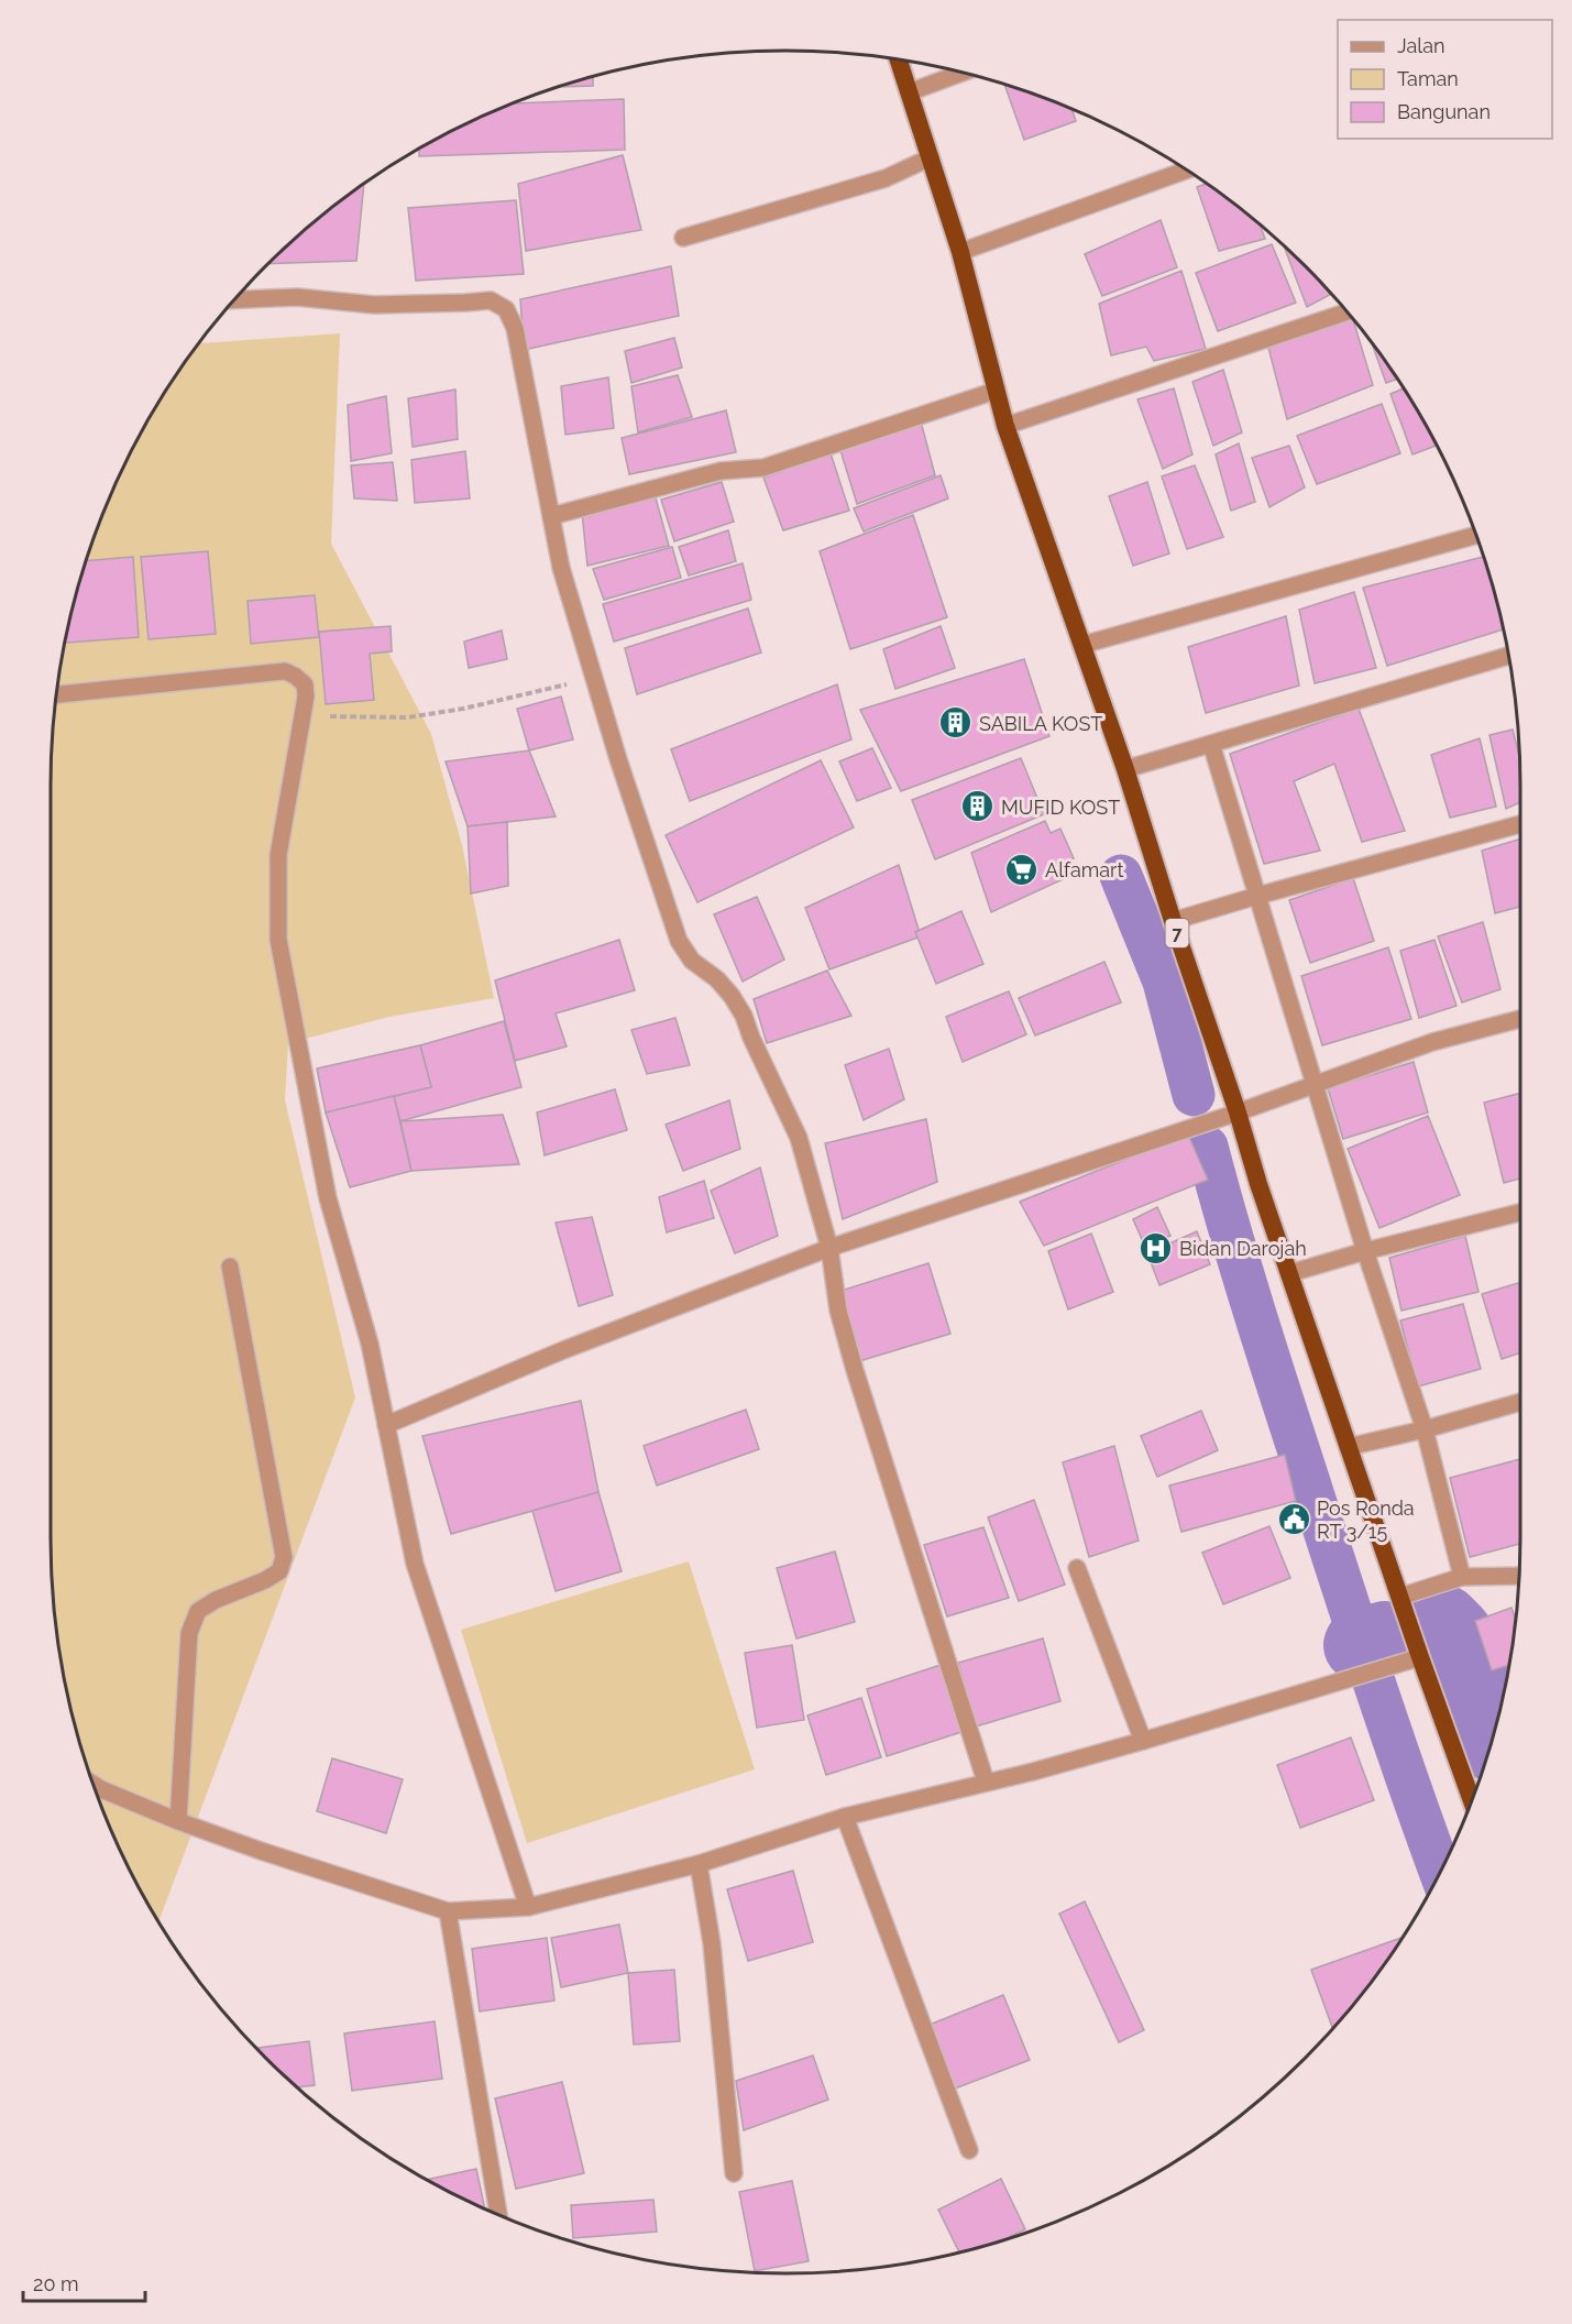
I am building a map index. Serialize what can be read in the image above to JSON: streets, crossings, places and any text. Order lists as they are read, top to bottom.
{
  "streets": {
    "highway": ["7"]
  },
  "places": {
    "building": ["SABILA KOST", "MUFID KOST"],
    "supermarket": ["Alfamart"],
    "hospital": ["Bidan Darojah"],
    "public building": ["Pos Ronda RT 3/15"]
  },
  "legend": ["Jalan", "Taman", "Bangunan"],
  "scale_bar": "20 m"
}
